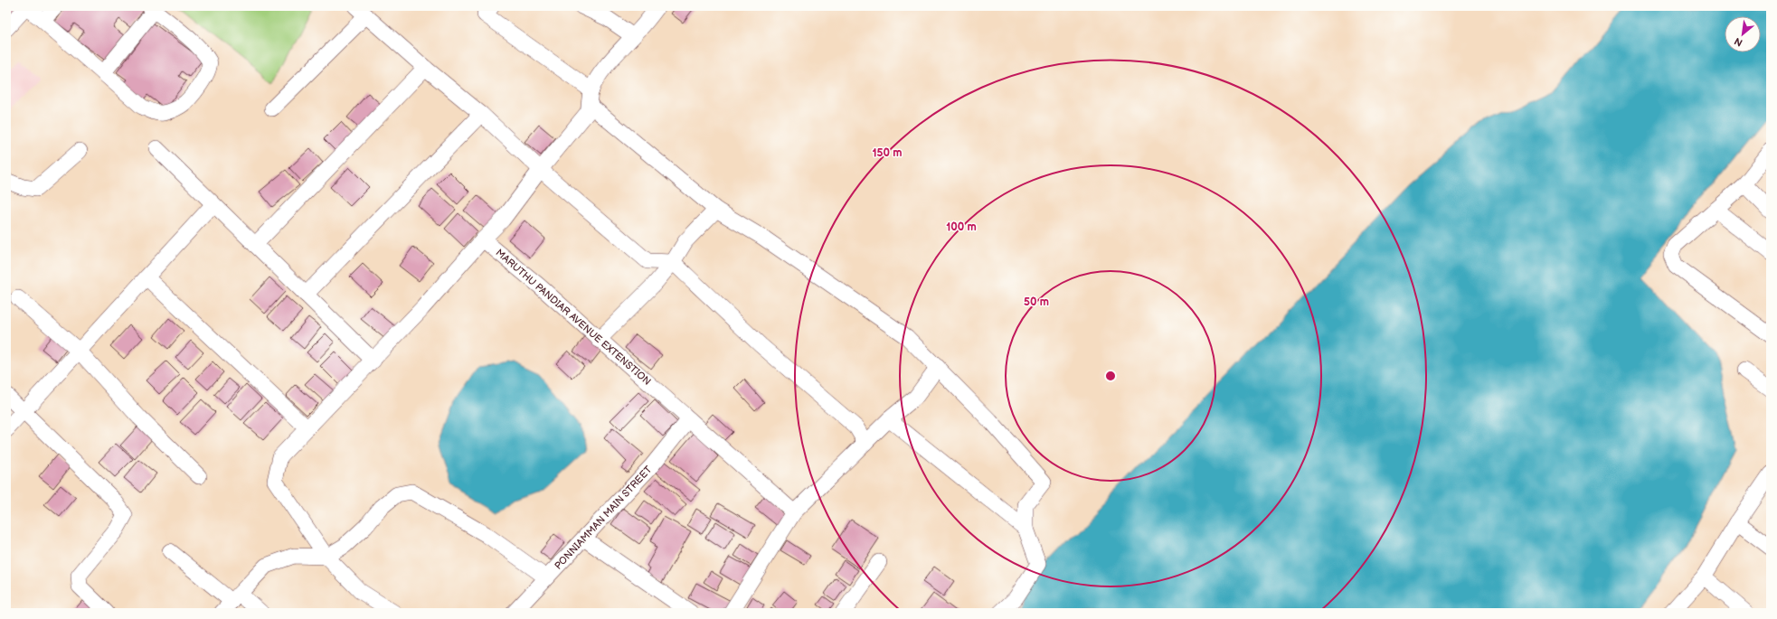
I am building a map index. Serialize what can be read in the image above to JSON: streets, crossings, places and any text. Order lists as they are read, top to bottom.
{
  "streets": {
    "street": ["MARUTHU PANDIAR AVENUE EXTENSTION", "PONNIAMMAN MAIN STREET"]
  },
  "crossings": [
    ["MARUTHU PANDIAR AVENUE EXTENSTION", "PONNIAMMAN MAIN STREET"]
  ],
  "north": "bottom left",
  "rings": ["150 m", "100 m", "50 m"]
}
